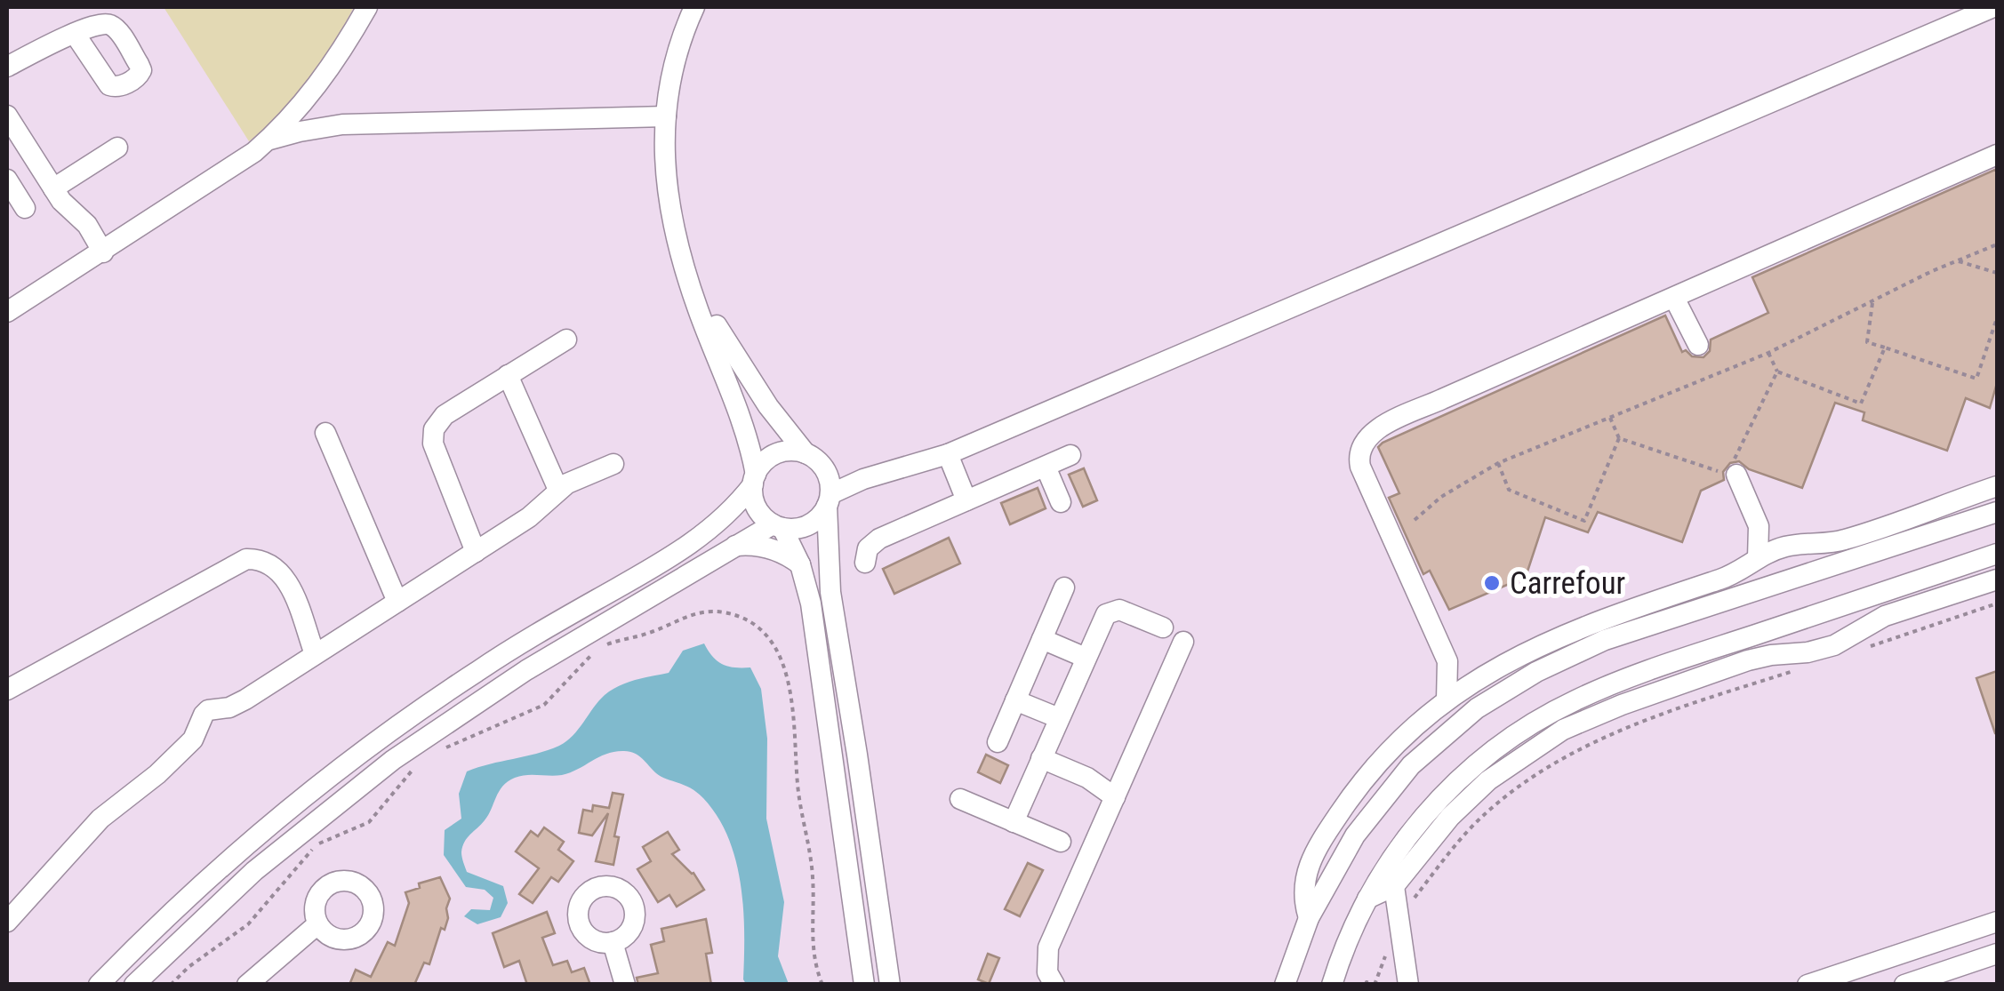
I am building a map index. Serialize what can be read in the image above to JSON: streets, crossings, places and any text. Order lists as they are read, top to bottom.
{
  "places": ["Carrefour"]
}
